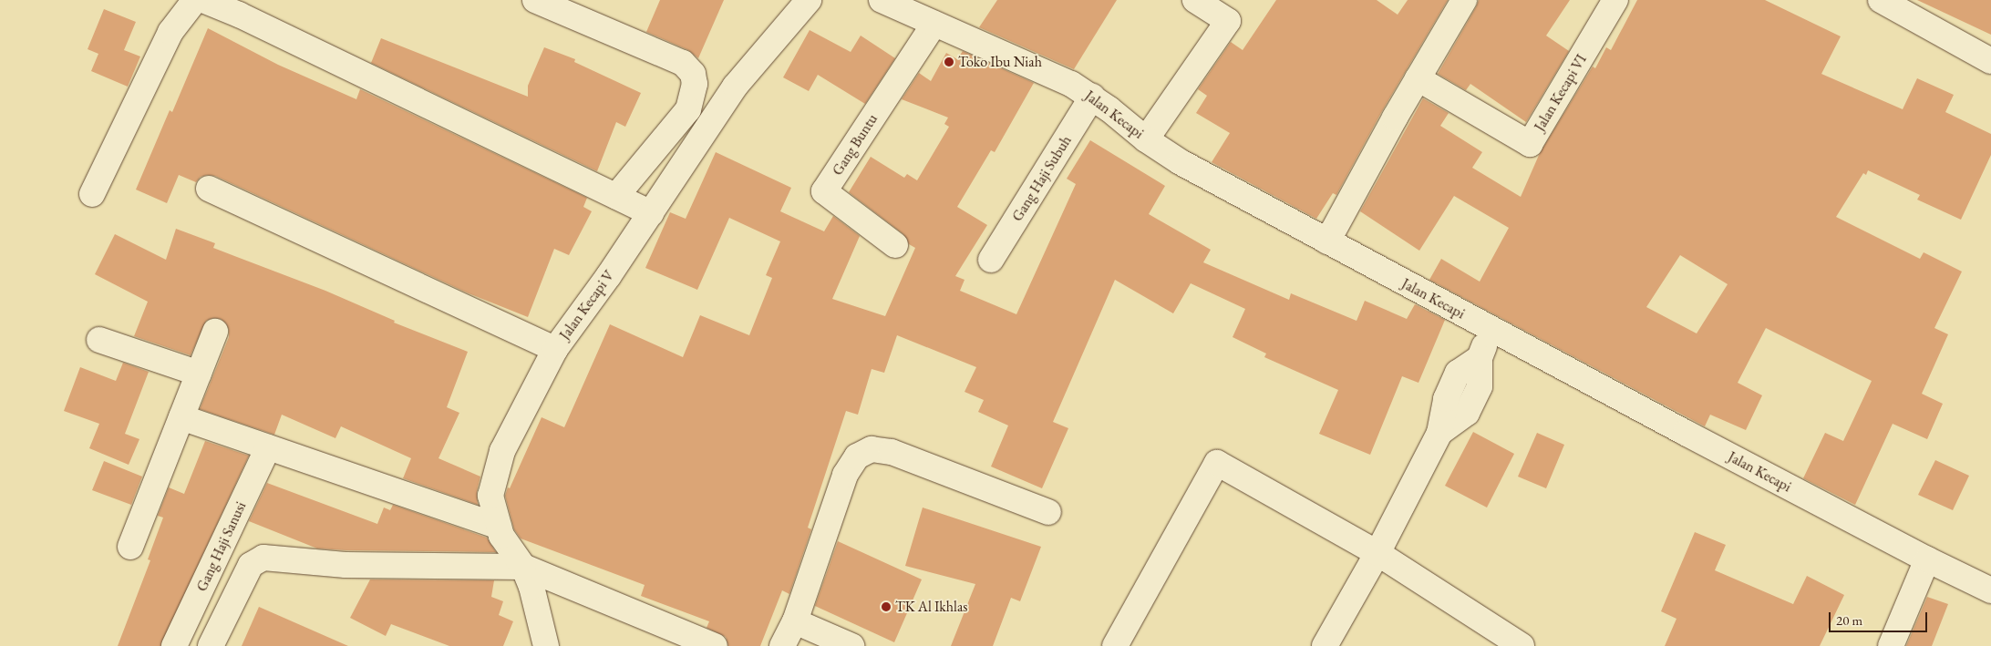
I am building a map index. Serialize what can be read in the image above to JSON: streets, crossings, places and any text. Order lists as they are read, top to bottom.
{
  "streets": {
    "street": [
      "Jalan Kecapi VI",
      "Jalan Kecapi",
      "Gang Buntu",
      "Gang Haji Subuh",
      "Jalan Kecapi V",
      "Gang Haji Sanusi"
    ]
  },
  "crossings": [
    ["Jalan Kecapi", "Gang Buntu"],
    ["Jalan Kecapi", "Gang Haji Subuh"]
  ],
  "places": ["Toko Ibu Niah", "TK Al Ikhlas"],
  "scale_bar": "20 m"
}
